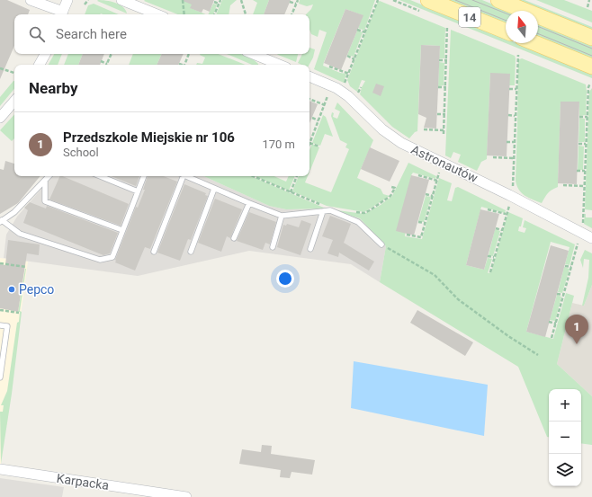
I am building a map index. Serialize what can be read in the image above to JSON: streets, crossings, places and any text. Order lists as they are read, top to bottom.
{
  "streets": {
    "main road": ["14"],
    "street": ["Astronautów", "Karpacka"]
  },
  "places": ["Pepco"],
  "north": "top",
  "page": {
    "search": "Search here",
    "heading": "Nearby",
    "list": [
      {
        "mark": "1",
        "name": "Przedszkole Miejskie nr 106",
        "note": "School",
        "value": "170 m"
      }
    ],
    "pins": "1",
    "map_buttons": ["+", "−"]
  }
}
